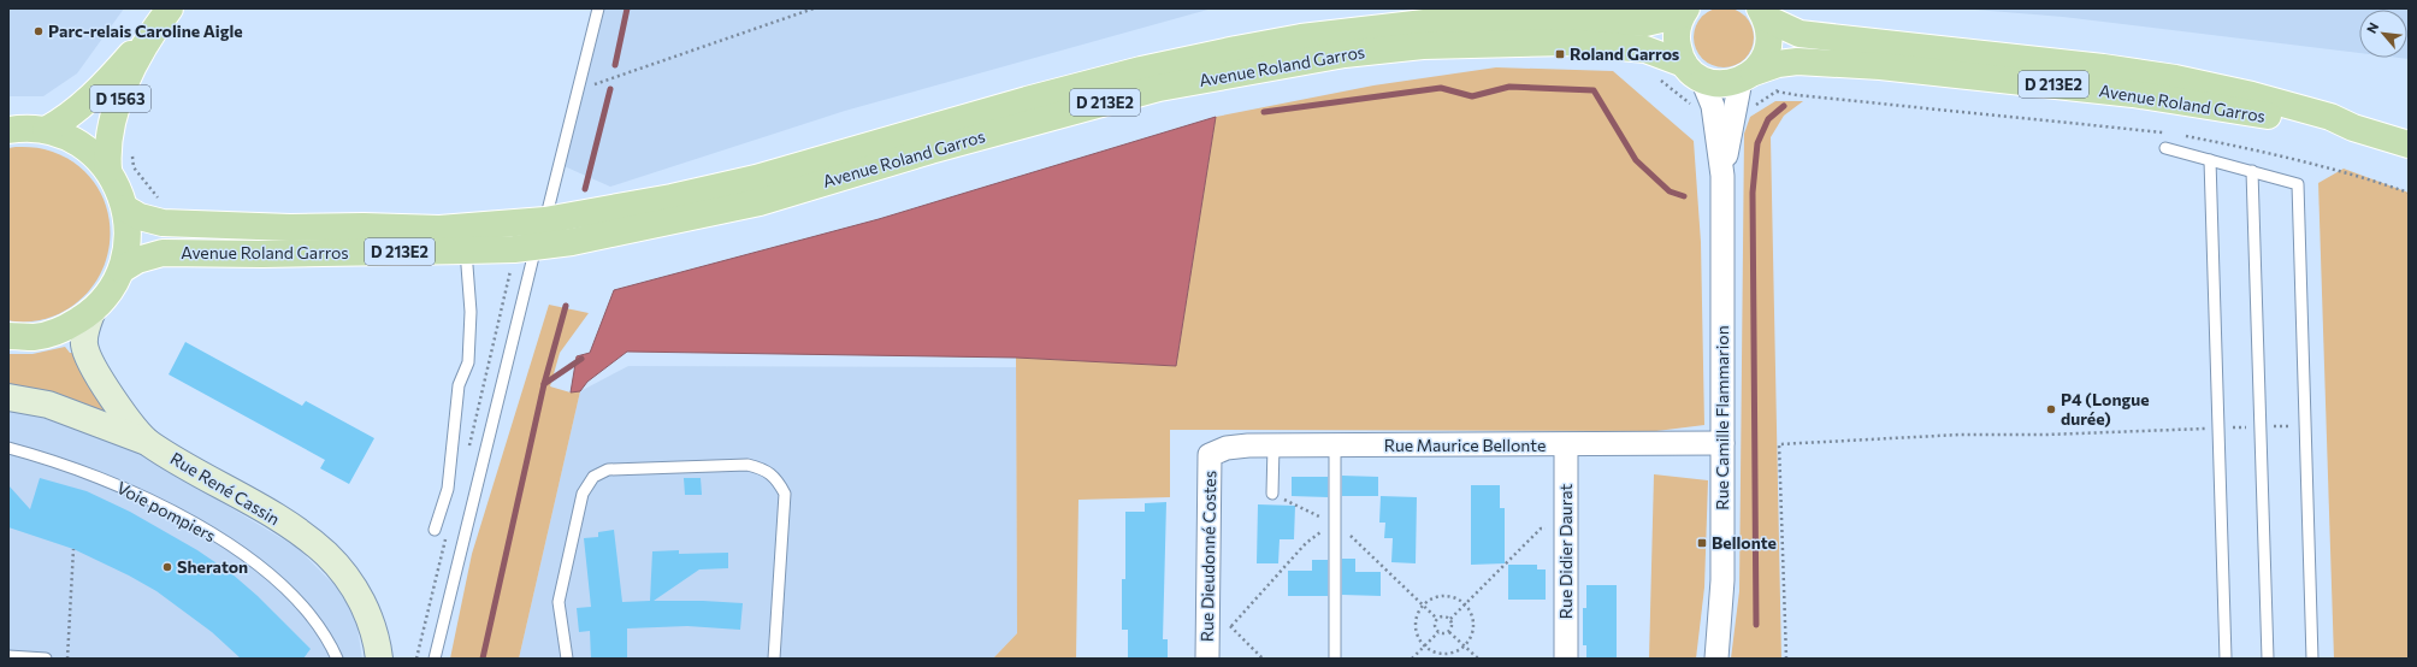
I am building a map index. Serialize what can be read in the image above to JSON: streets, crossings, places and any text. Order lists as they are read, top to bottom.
{
  "streets": {
    "main road": ["Avenue Roland Garros", "D 213E2", "D 1563"],
    "street": [
      "Rue Camille Flammarion",
      "Rue Maurice Bellonte",
      "Rue René Cassin",
      "Rue Didier Daurat",
      "Rue Dieudonné Costes"
    ],
    "lane": ["Voie pompiers"]
  },
  "crossings": [
    ["Avenue Roland Garros", "Rue Camille Flammarion"],
    ["Rue Camille Flammarion", "Rue Maurice Bellonte"],
    ["Rue Maurice Bellonte", "Rue Didier Daurat"],
    ["Rue Maurice Bellonte", "Rue Dieudonné Costes"]
  ],
  "places": {
    "other": ["Parc-relais Caroline Aigle", "P4 (Longue durée)", "Sheraton"],
    "transit": ["Roland Garros", "Bellonte"]
  },
  "north": "top left"
}
